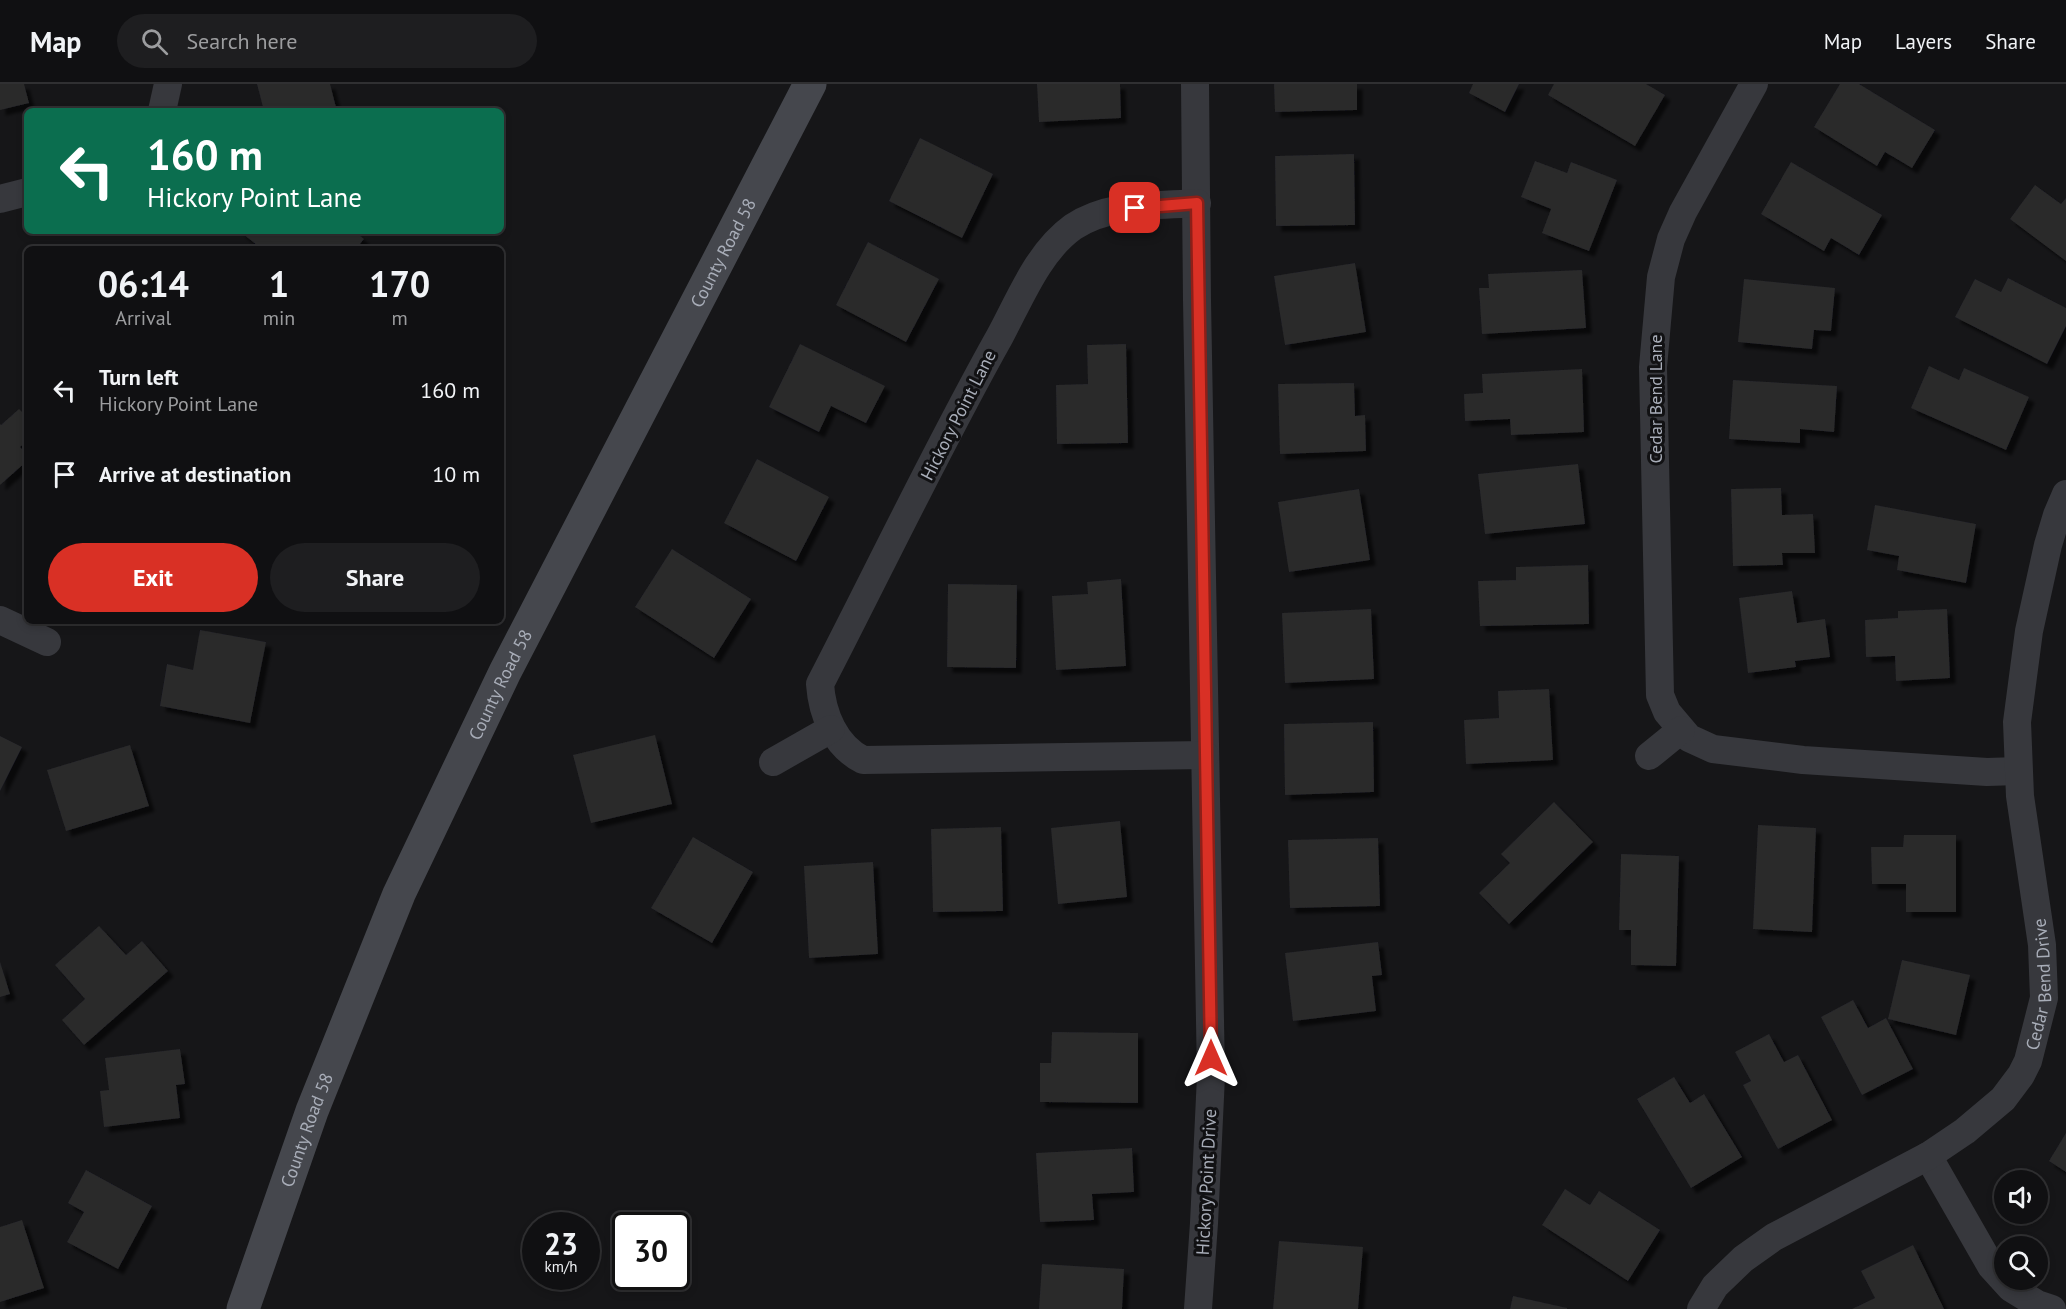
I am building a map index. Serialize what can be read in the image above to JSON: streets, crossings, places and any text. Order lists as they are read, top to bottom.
{
  "streets": {
    "street": [
      "County Road 58",
      "Cedar Bend Lane",
      "Hickory Point Lane",
      "Cedar Bend Drive",
      "Hickory Point Drive"
    ]
  },
  "crossings": [
    ["Cedar Bend Lane", "Cedar Bend Drive"],
    ["Hickory Point Lane", "Hickory Point Drive"]
  ],
  "page": {
    "header": "Map",
    "search": "Search here",
    "nav": ["Map", "Layers", "Share"],
    "turn": ["160 m", "Hickory Point Lane"],
    "eta": [
      "06:14",
      "Arrival",
      "1",
      "min",
      "170",
      "m"
    ],
    "list": [
      {
        "name": "Turn left",
        "note": "Hickory Point Lane",
        "value": "160 m"
      },
      {
        "name": "Arrive at destination",
        "value": "10 m"
      }
    ],
    "buttons": ["Exit", "Share"],
    "speed": "23 km/h",
    "limit": "30"
  }
}
